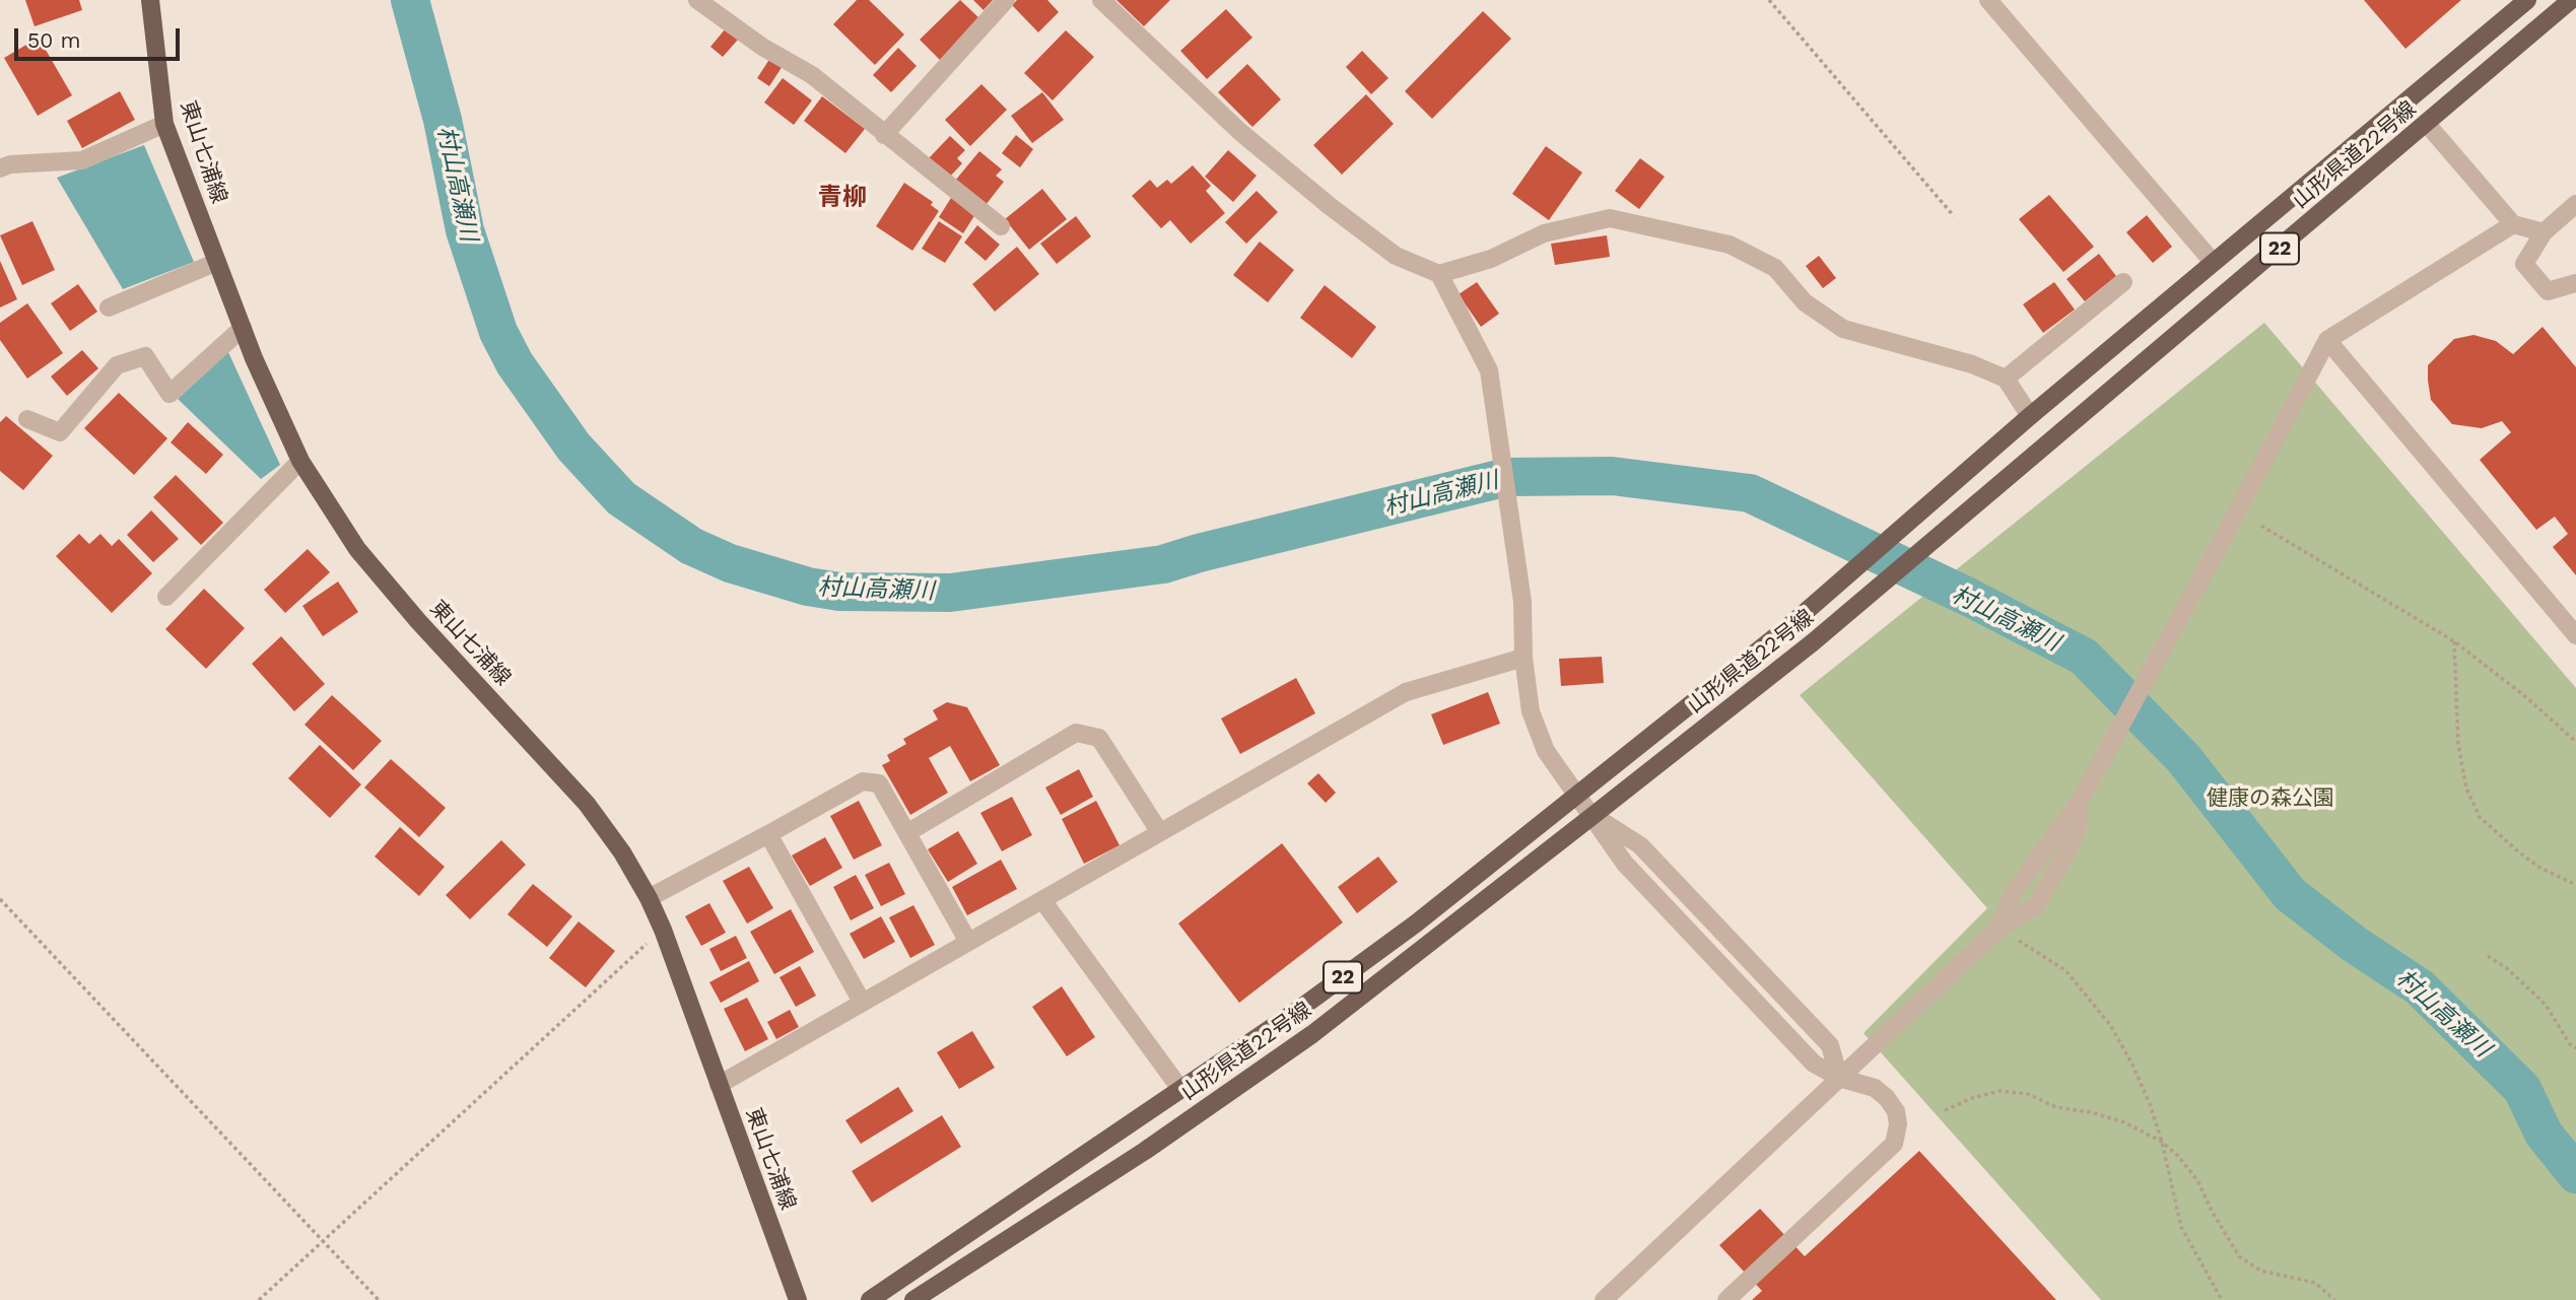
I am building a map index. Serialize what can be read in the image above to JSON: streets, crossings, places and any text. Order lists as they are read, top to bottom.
{
  "streets": {
    "main road": ["東山七浦線", "山形県道22号線", "22"]
  },
  "districts": ["青柳"],
  "water": ["村山高瀬川"],
  "parks": ["健康の森公園"],
  "scale_bar": "50 m"
}
